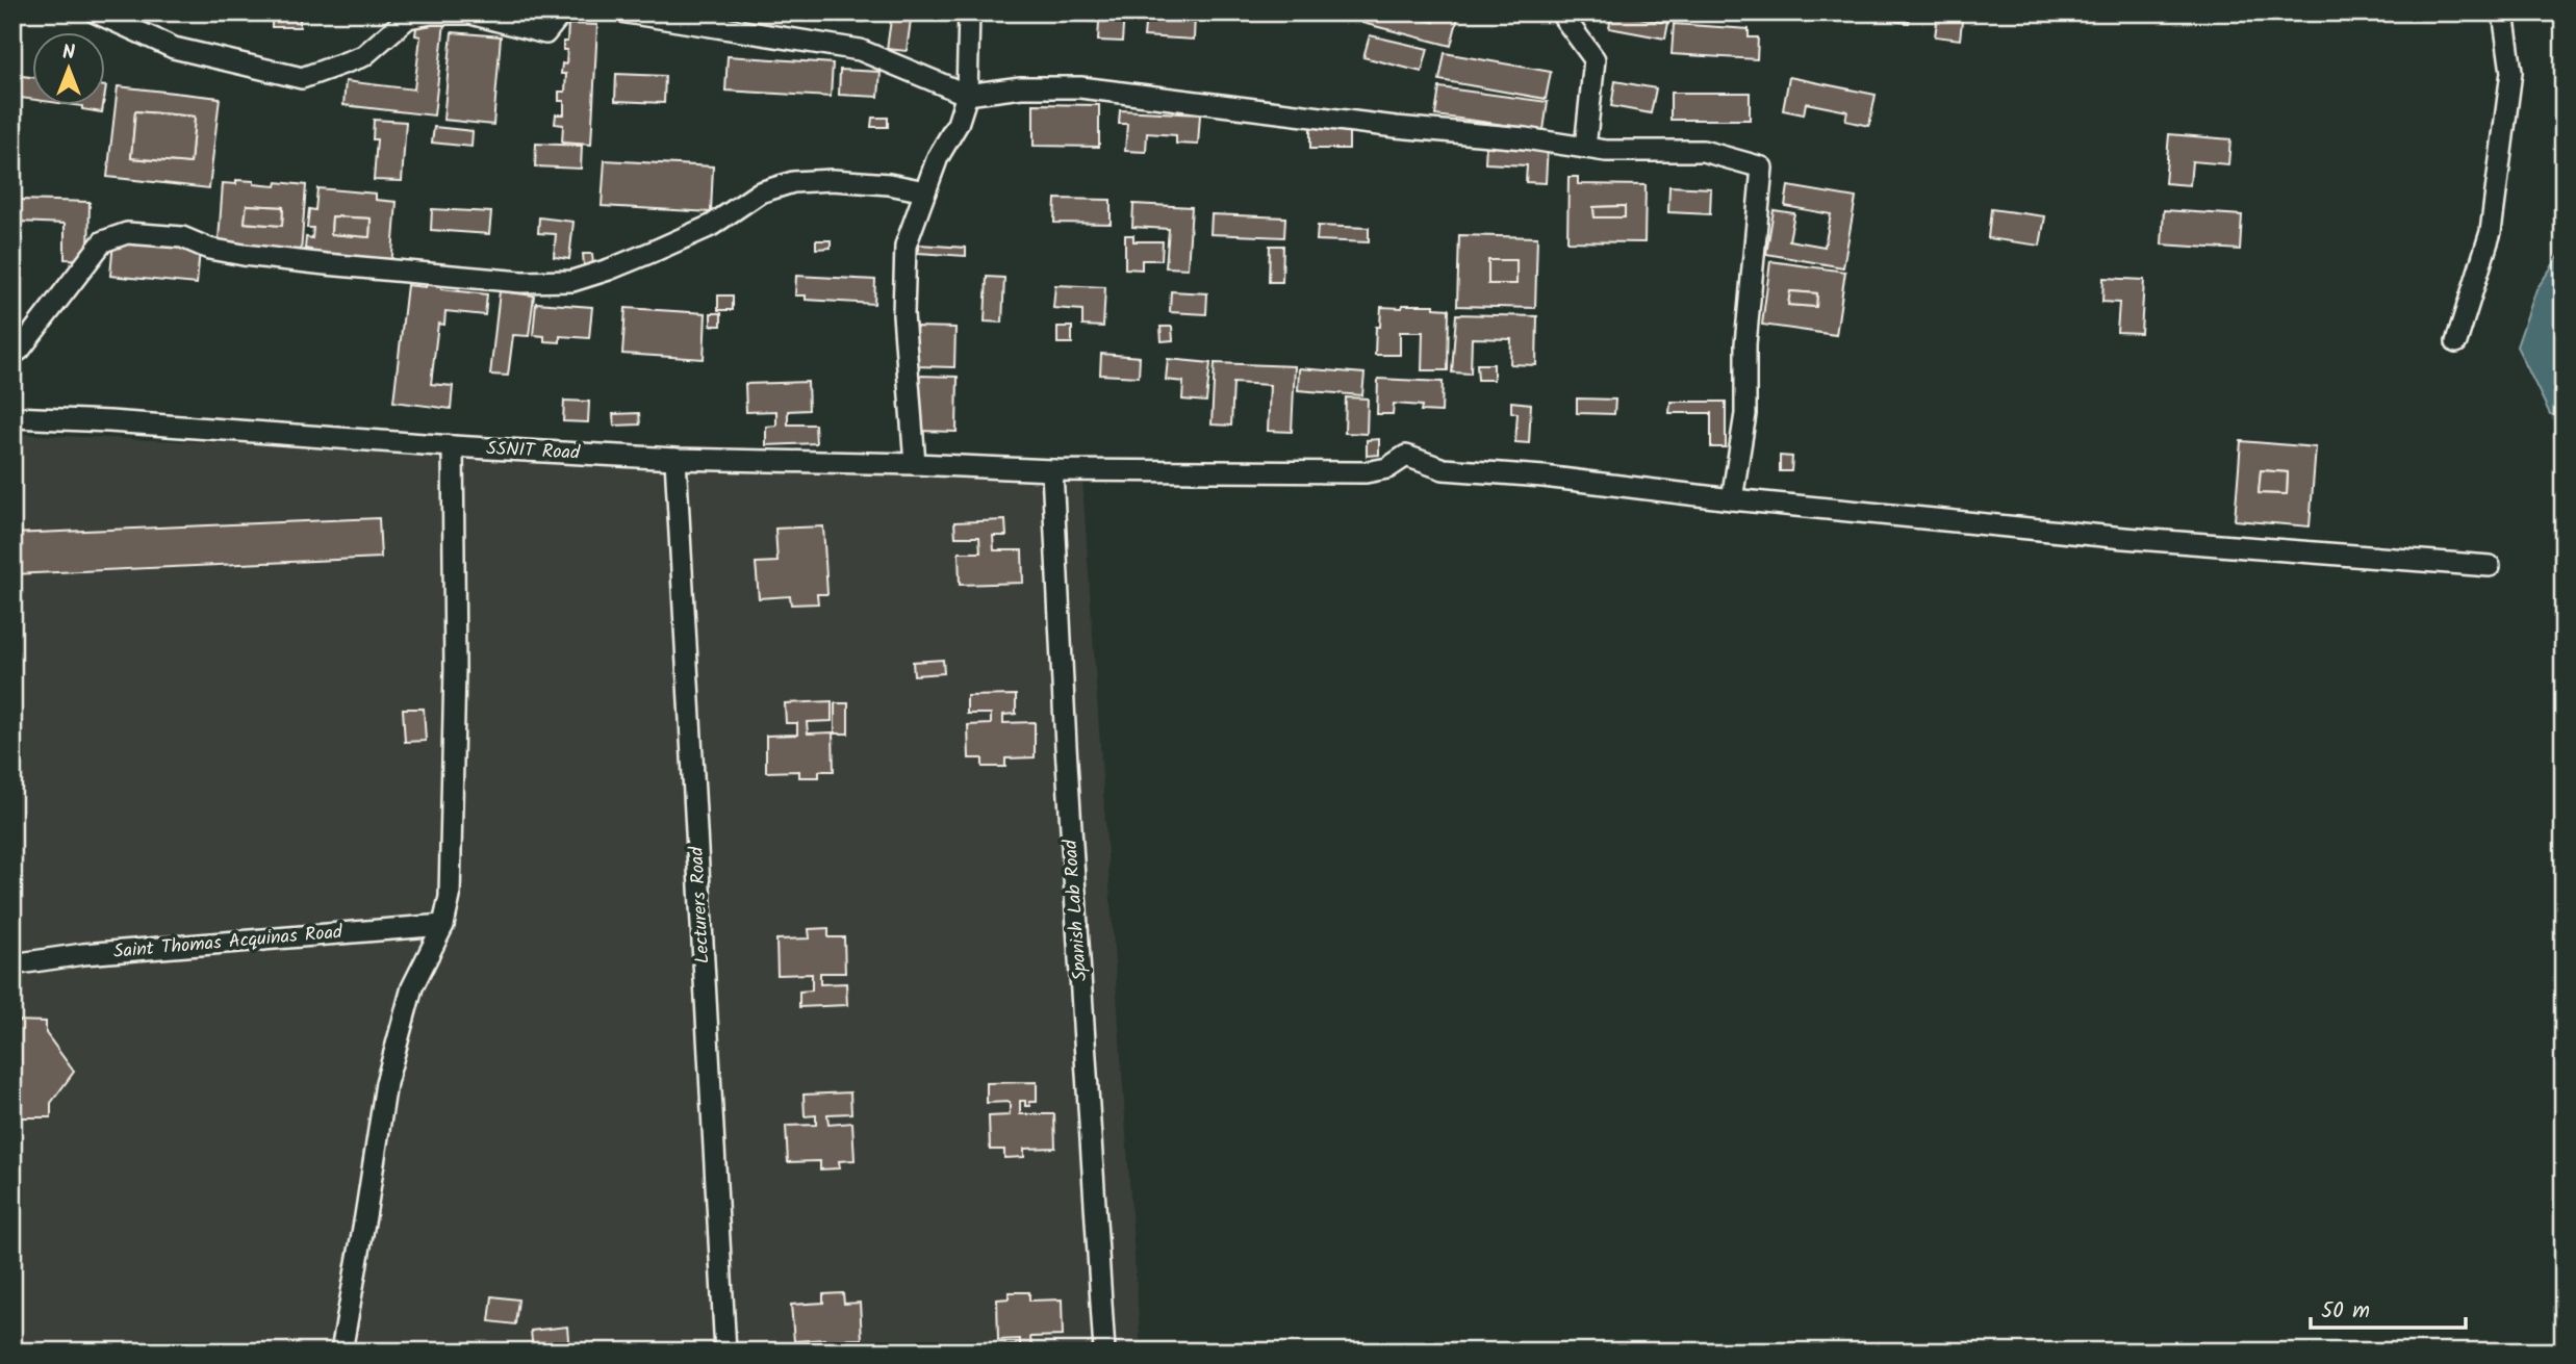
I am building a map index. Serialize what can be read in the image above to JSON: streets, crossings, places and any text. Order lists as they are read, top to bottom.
{
  "streets": {
    "street": [
      "SSNIT Road",
      "Lecturers Road",
      "Spanish Lab Road",
      "Saint Thomas Acquinas Road"
    ]
  },
  "crossings": [
    ["SSNIT Road", "Lecturers Road"],
    ["SSNIT Road", "Spanish Lab Road"]
  ],
  "scale_bar": "50 m",
  "north": "top"
}
